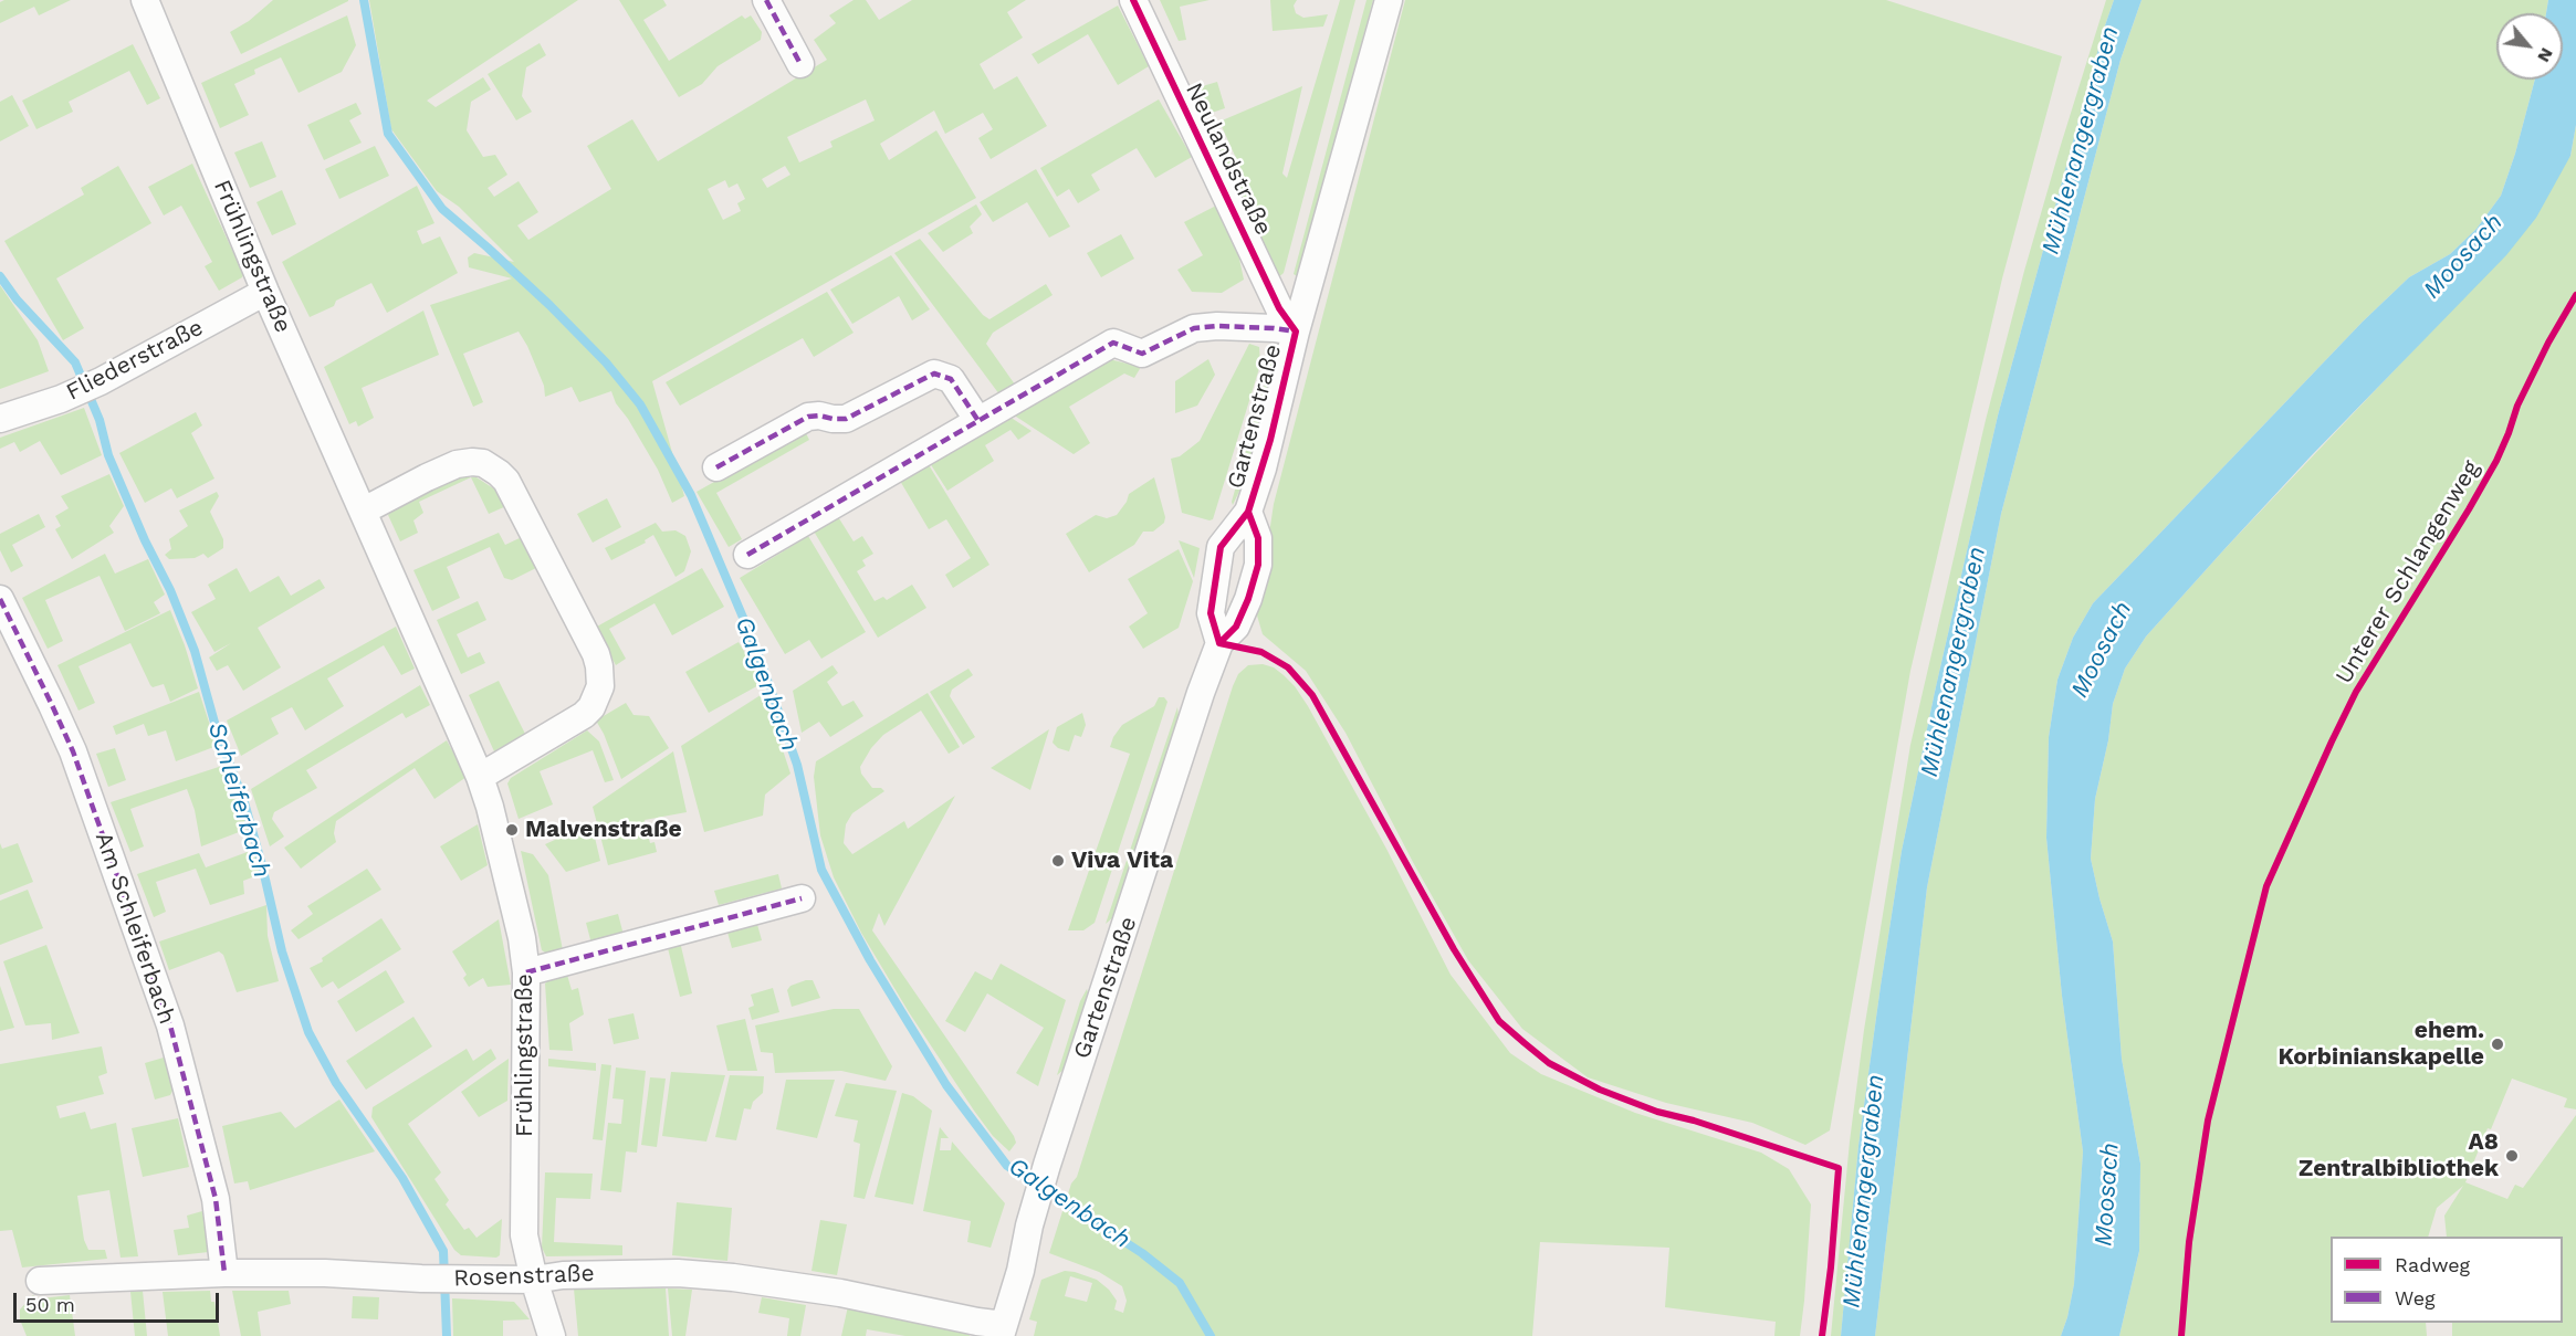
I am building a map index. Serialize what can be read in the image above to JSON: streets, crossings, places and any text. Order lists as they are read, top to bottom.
{
  "streets": {
    "street": [
      "Neulandstraße",
      "Frühlingstraße",
      "Fliederstraße",
      "Gartenstraße",
      "Am Schleiferbach",
      "Rosenstraße"
    ],
    "cycle path": ["Unterer Schlangenweg"]
  },
  "crossings": [
    ["Neulandstraße", "Gartenstraße"],
    ["Frühlingstraße", "Fliederstraße"],
    ["Frühlingstraße", "Rosenstraße"],
    ["Gartenstraße", "Rosenstraße"],
    ["Am Schleiferbach", "Rosenstraße"]
  ],
  "water": [
    "Mühlenangergraben",
    "Moosach",
    "Galgenbach",
    "Schleiferbach"
  ],
  "places": [
    "Malvenstraße",
    "Viva Vita",
    "ehem. Korbinianskapelle",
    "A8 Zentralbibliothek"
  ],
  "legend": ["Radweg", "Weg"],
  "scale_bar": "50 m",
  "north": "bottom right"
}
